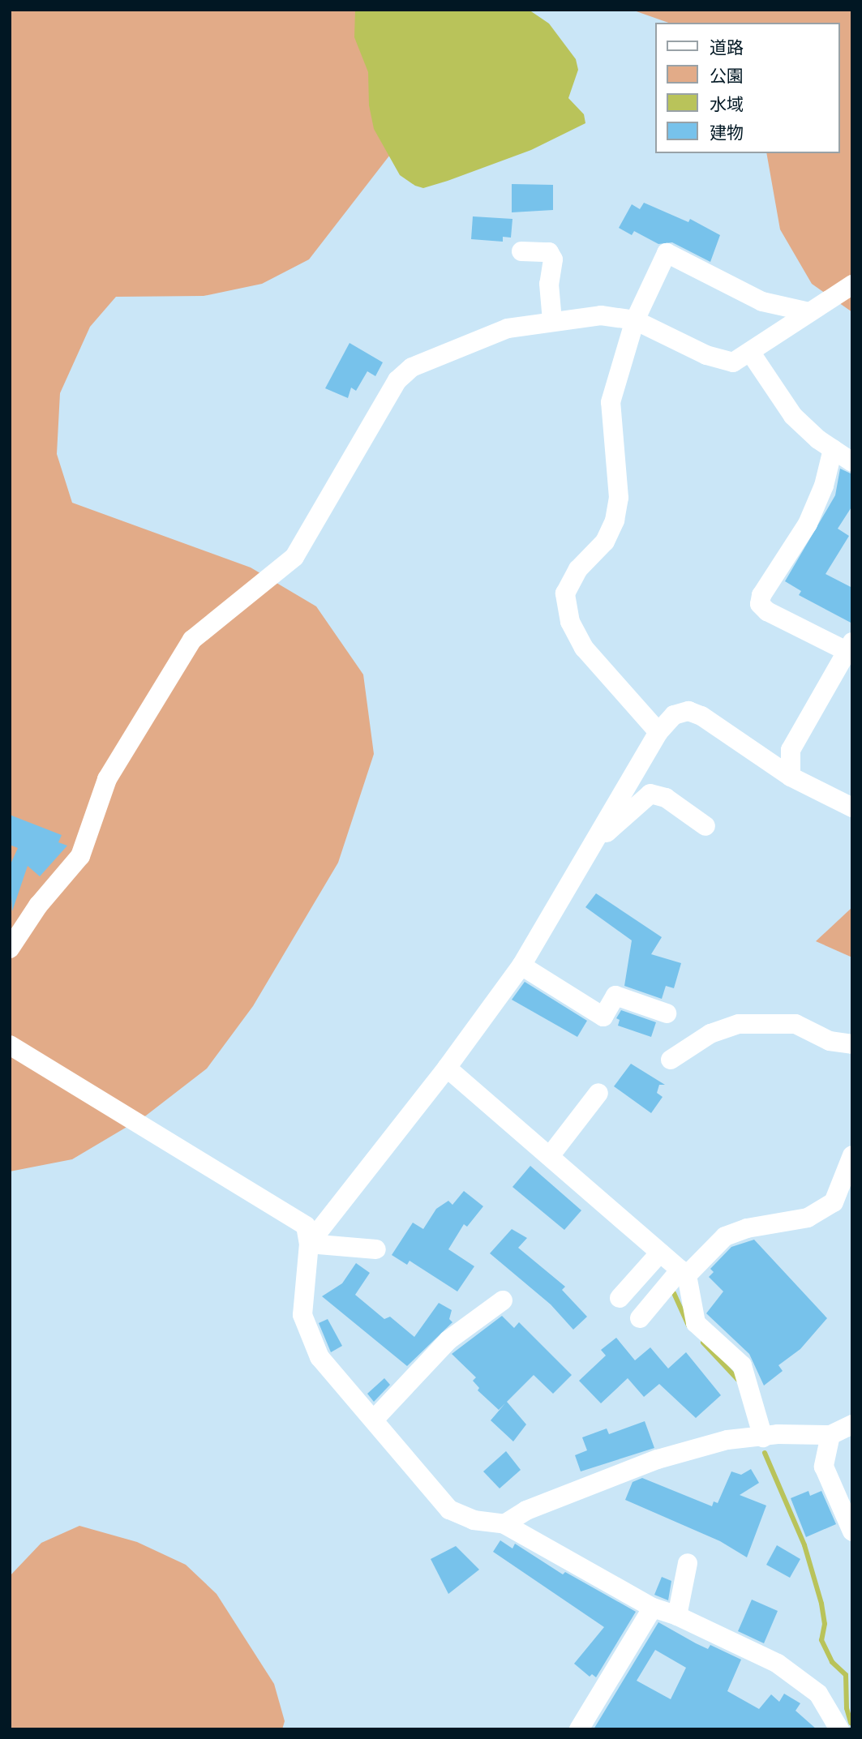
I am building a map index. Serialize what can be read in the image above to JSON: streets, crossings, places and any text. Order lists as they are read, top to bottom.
{
  "legend": [
    "道路",
    "公園",
    "水域",
    "建物"
  ]
}
